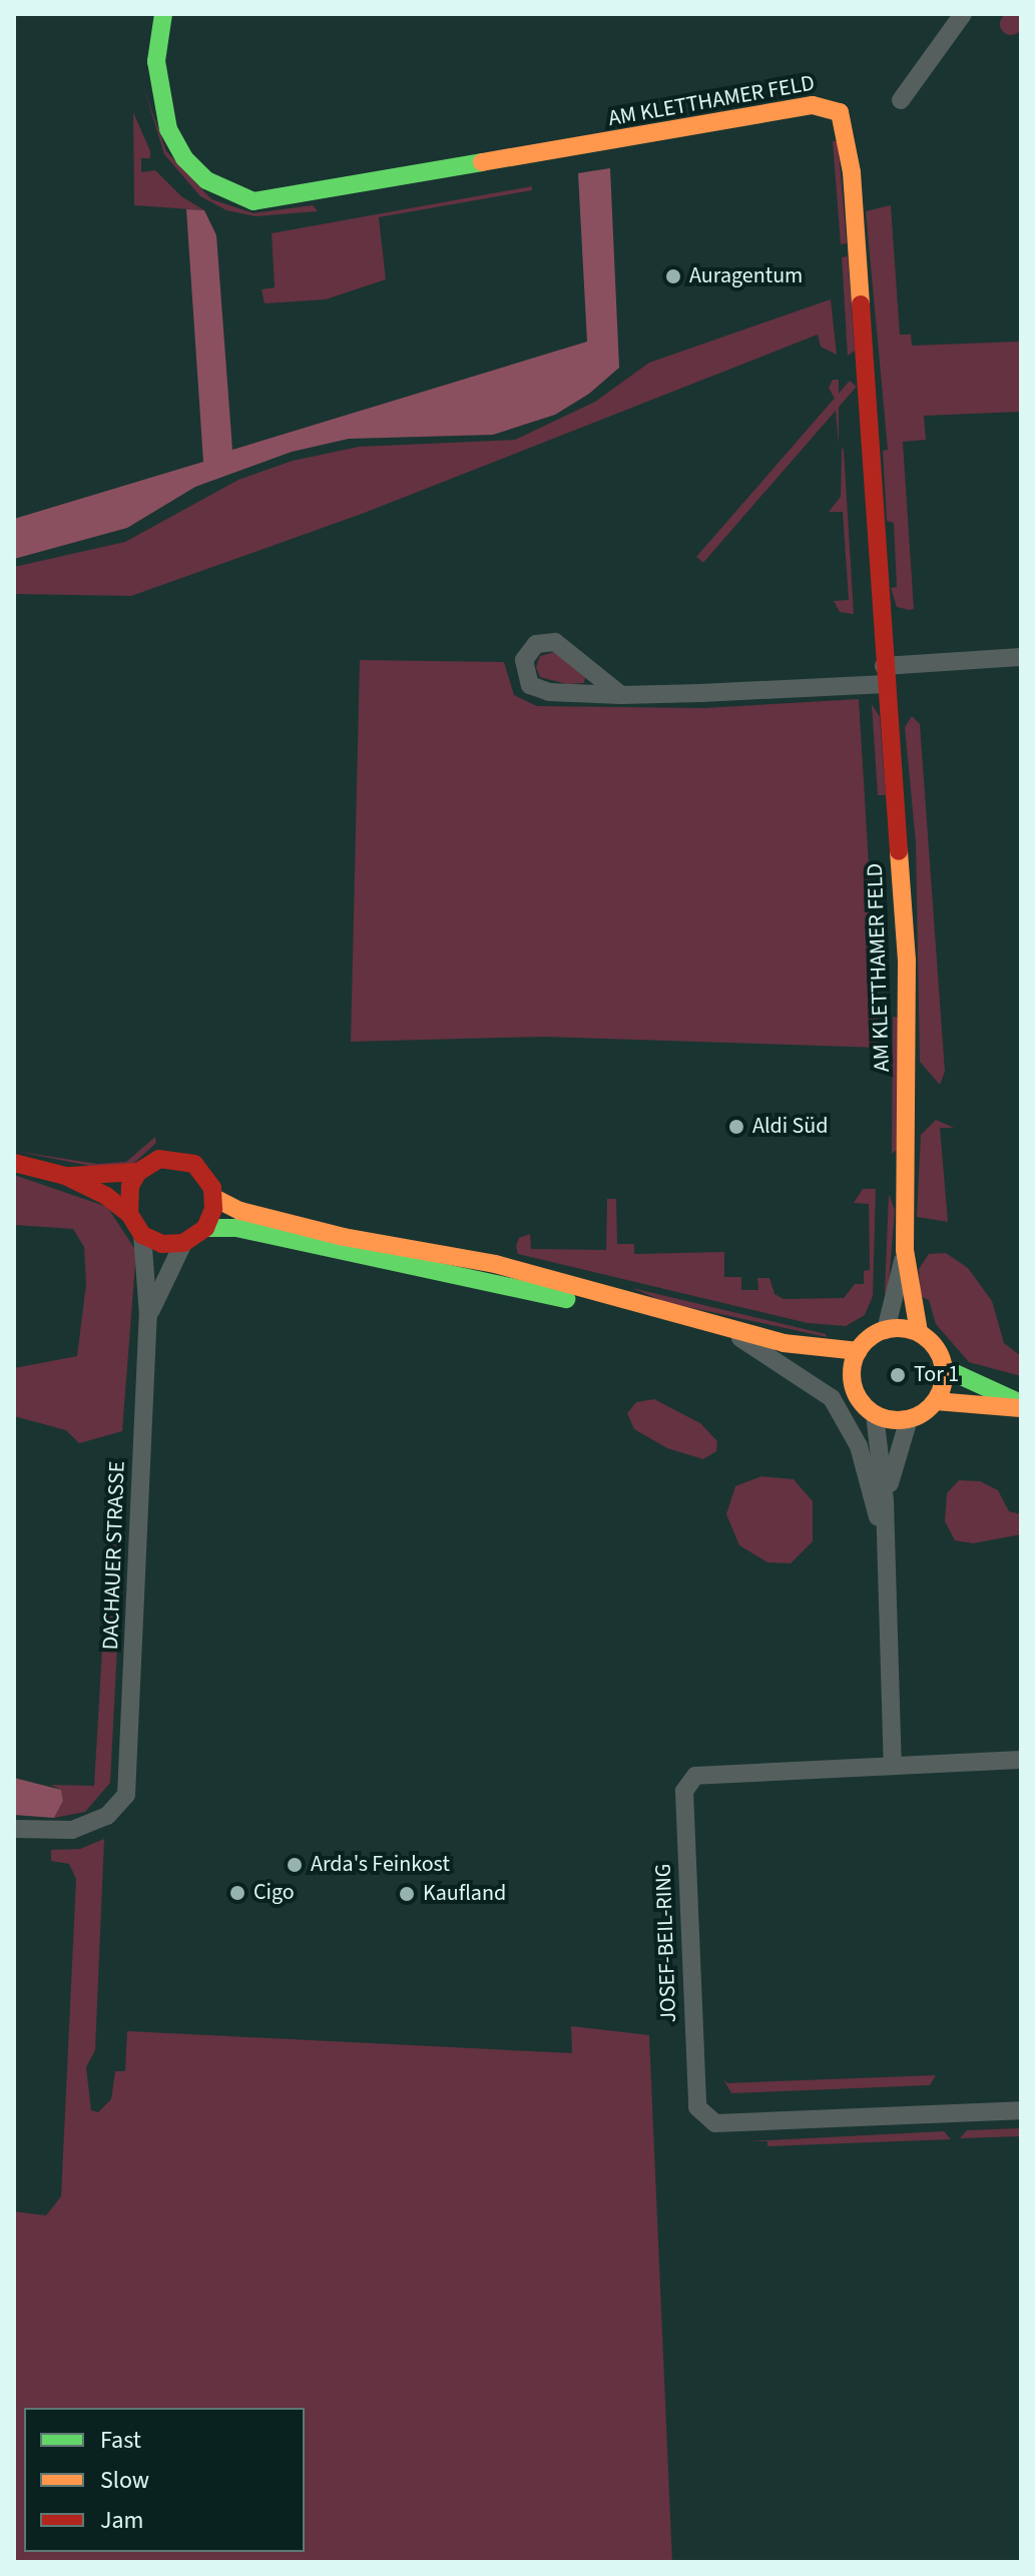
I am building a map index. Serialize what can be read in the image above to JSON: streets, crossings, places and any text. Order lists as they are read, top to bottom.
{
  "streets": {
    "street": ["AM KLETTHAMER FELD", "DACHAUER STRASSE", "JOSEF-BEIL-RING"]
  },
  "places": [
    "Auragentum",
    "Aldi Süd",
    "Tor 1",
    "Arda's Feinkost",
    "Cigo",
    "Kaufland"
  ],
  "legend": ["Fast", "Slow", "Jam"]
}
